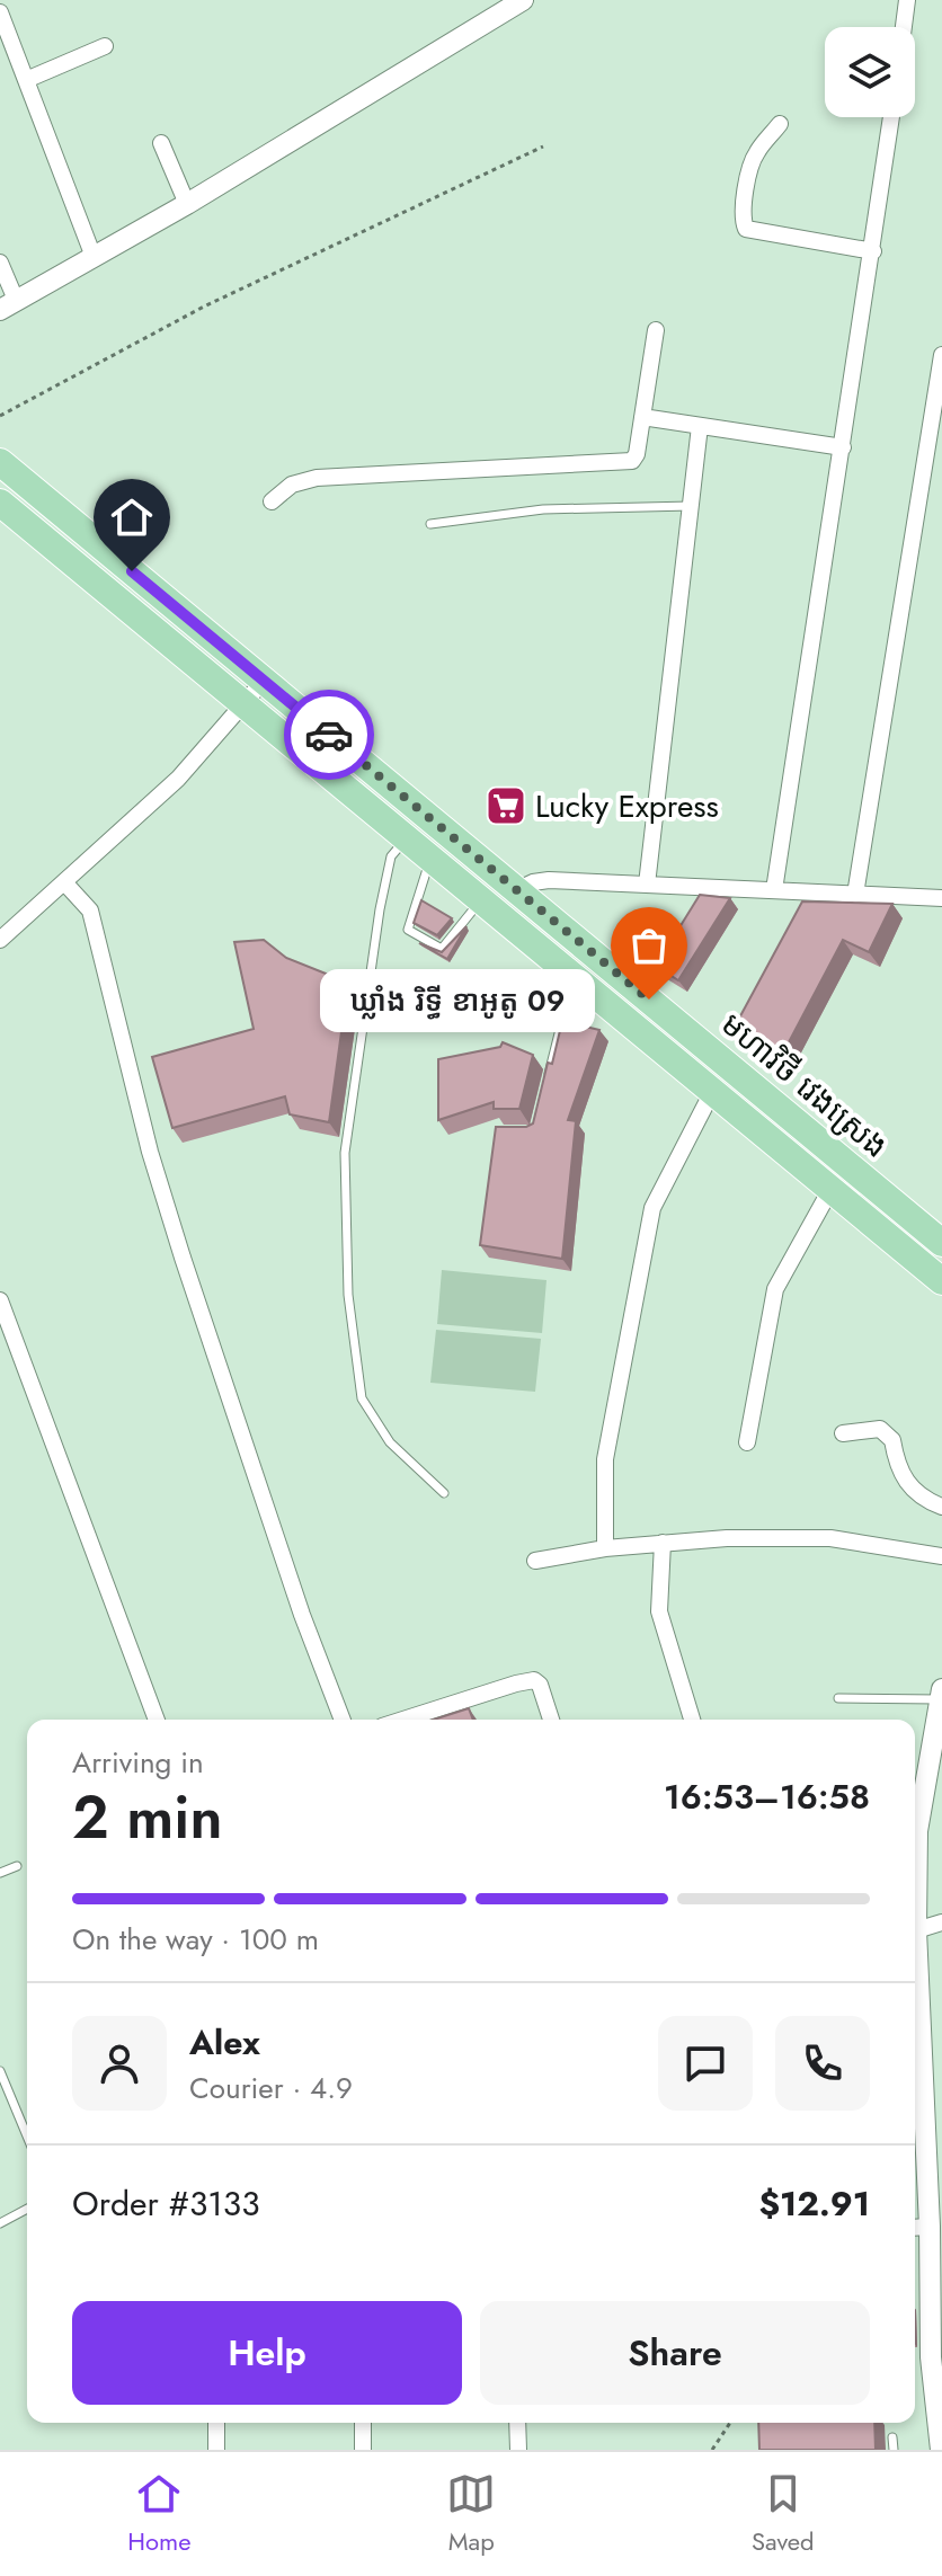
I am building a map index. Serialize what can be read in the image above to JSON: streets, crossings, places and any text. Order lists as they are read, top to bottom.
{
  "streets": {
    "main road": ["មហាវិថី វេងស្រេង"]
  },
  "places": {
    "supermarket": ["Lucky Express"],
    "other": ["ឃ្លាំង រិទ្ធី ខាអូតូ 09"]
  },
  "page": {
    "bubble": "ឃ្លាំង រិទ្ធី ខាអូតូ 09",
    "heading": ["2 min", "Arriving in", "16:53–16:58"],
    "panel": [
      "Alex",
      "Courier · 4.9",
      "Order #3133",
      "$12.91"
    ],
    "bar": "On the way · 100 m",
    "buttons": ["Help", "Share"],
    "tabs": ["Home", "Map", "Saved"]
  }
}
